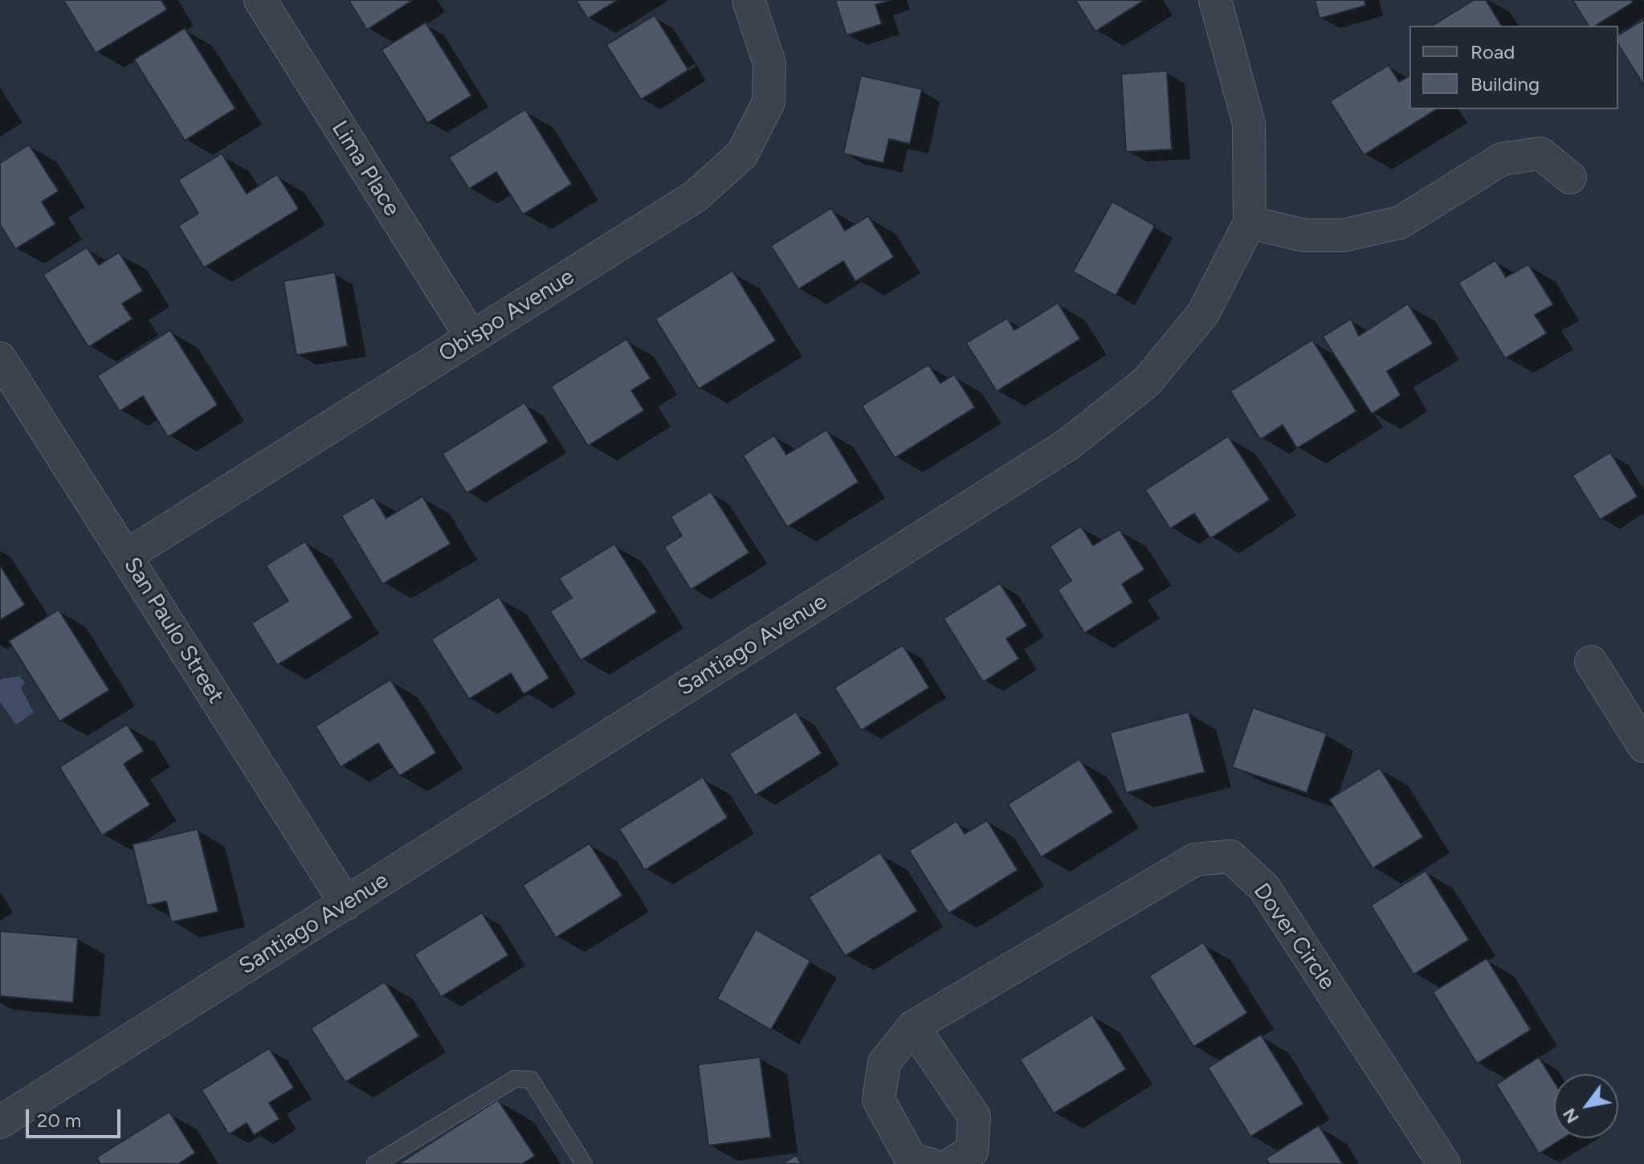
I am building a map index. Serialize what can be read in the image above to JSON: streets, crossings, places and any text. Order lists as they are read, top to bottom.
{
  "streets": {
    "street": [
      "Lima Place",
      "Obispo Avenue",
      "San Paulo Street",
      "Santiago Avenue",
      "Dover Circle"
    ]
  },
  "crossings": [
    ["Lima Place", "Obispo Avenue"],
    ["Obispo Avenue", "San Paulo Street"],
    ["San Paulo Street", "Santiago Avenue"]
  ],
  "legend": ["Road", "Building"],
  "scale_bar": "20 m",
  "north": "bottom left"
}
